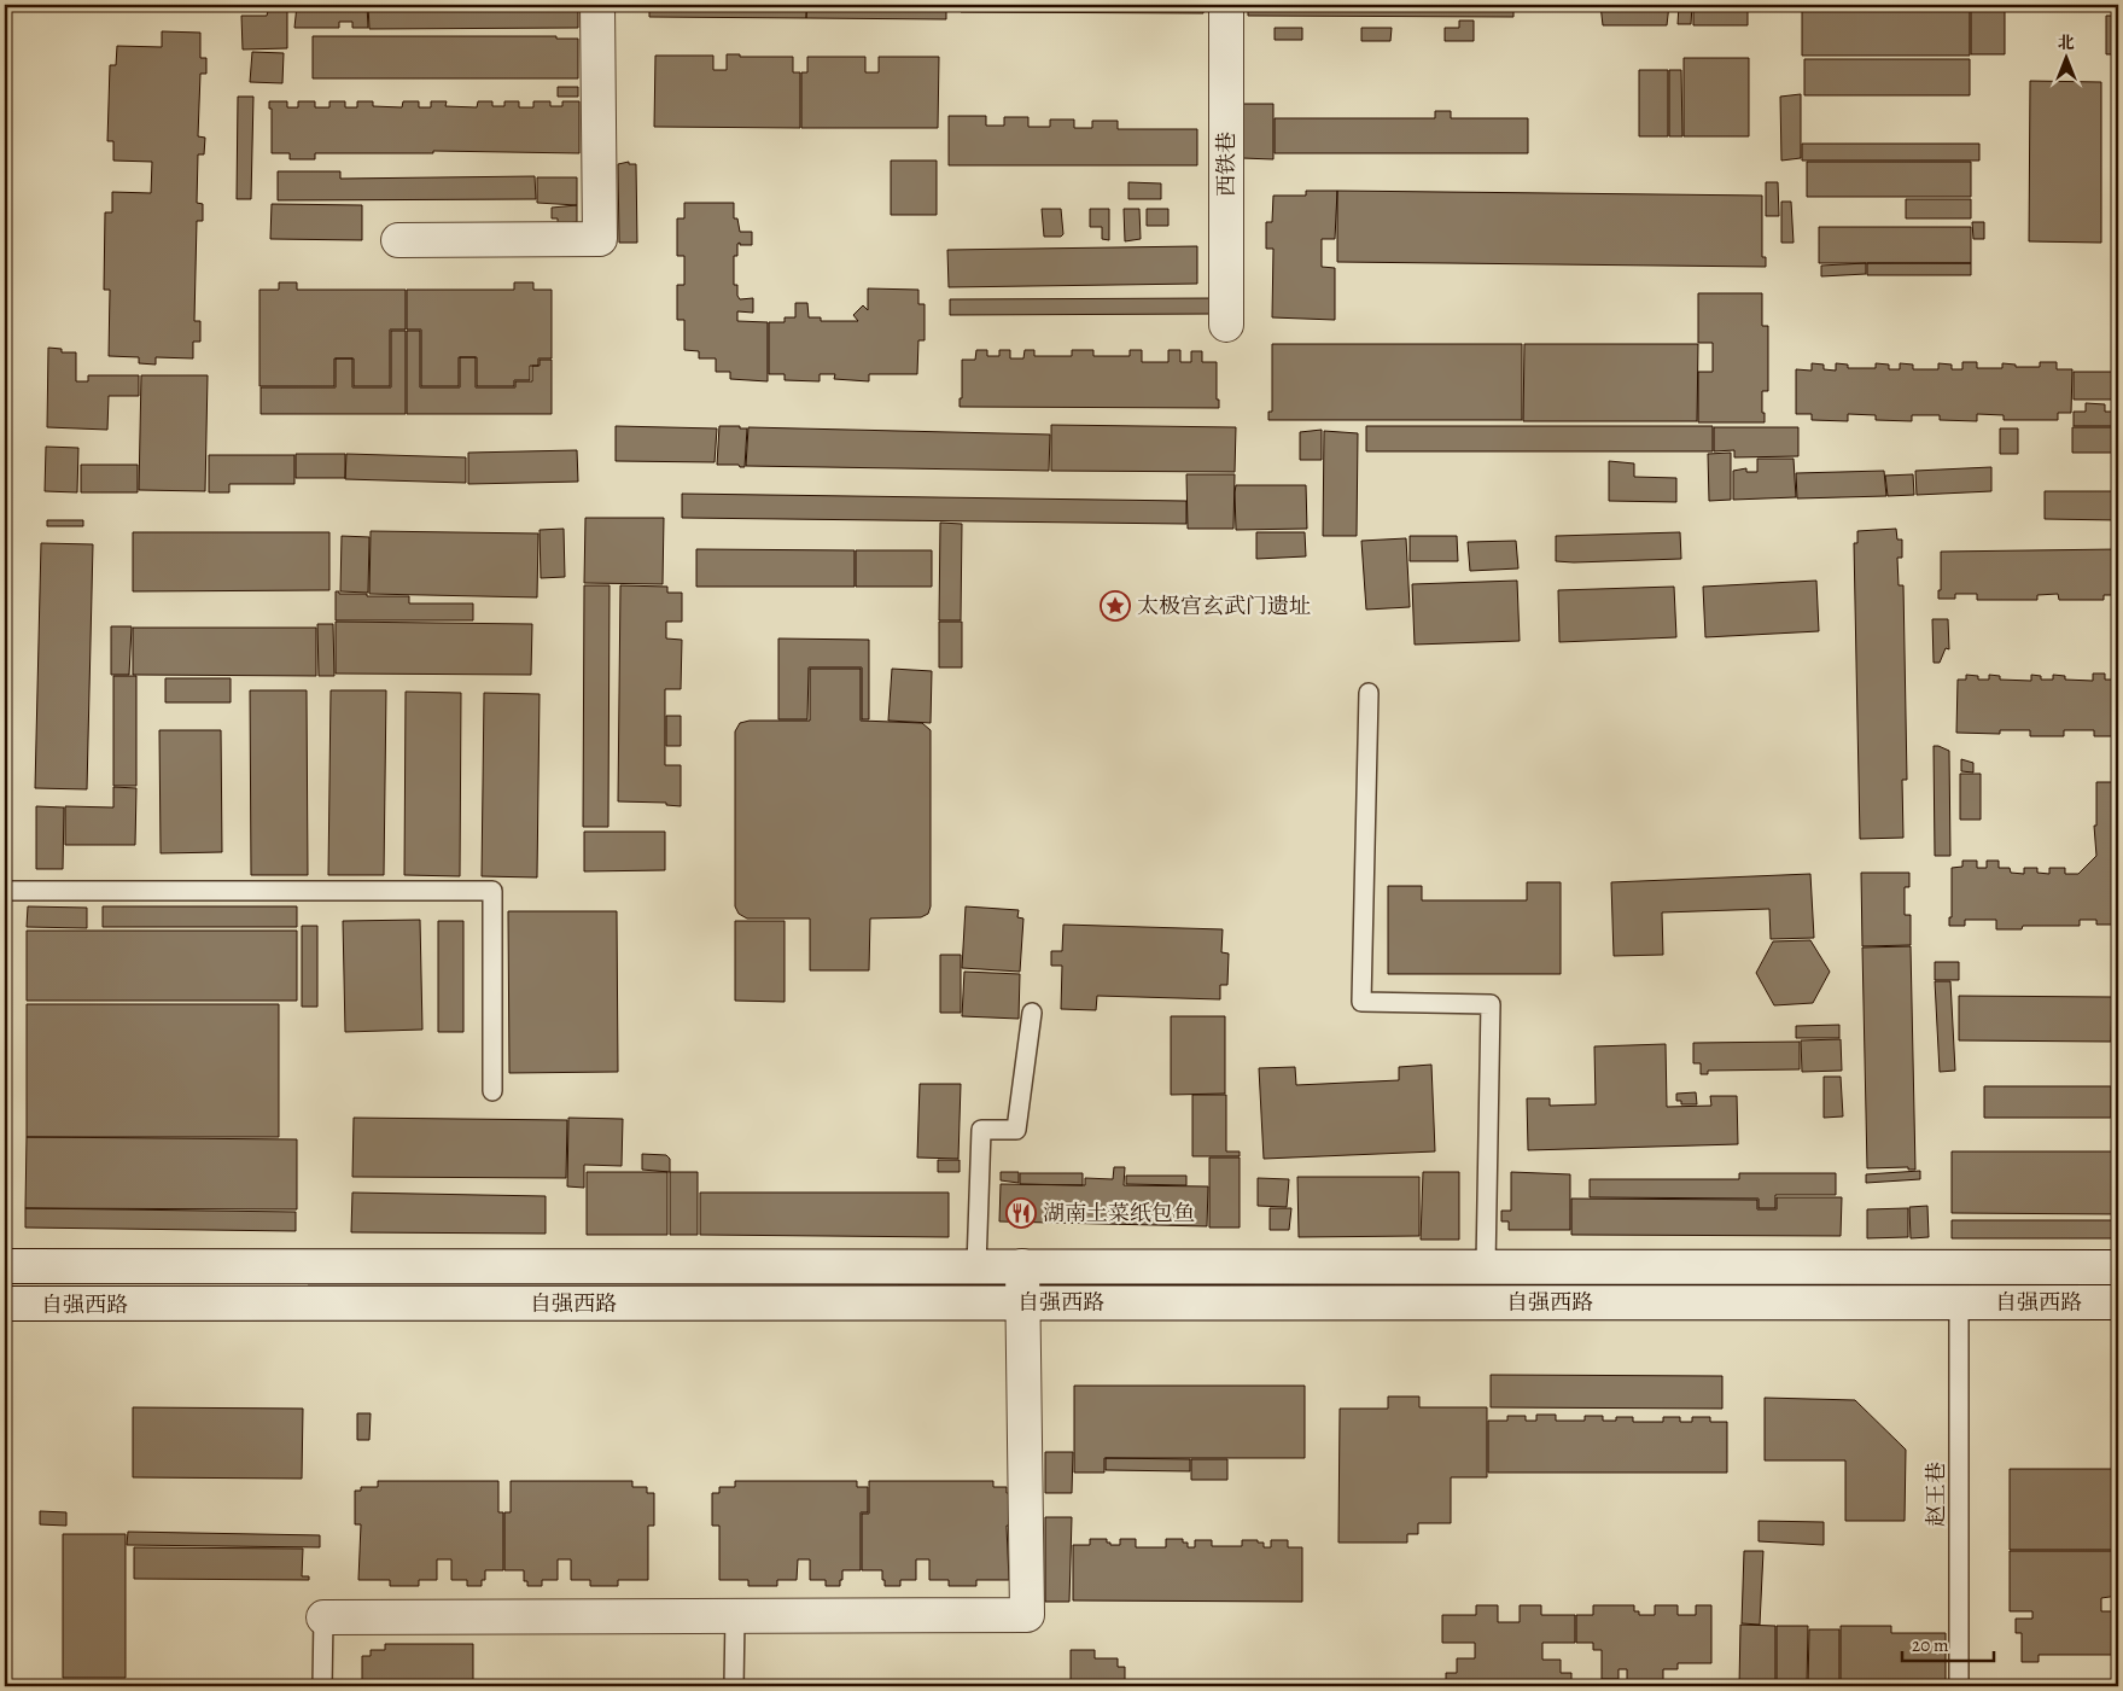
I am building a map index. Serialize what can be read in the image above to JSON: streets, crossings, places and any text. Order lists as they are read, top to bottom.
{
  "streets": {
    "main road": ["西铁巷", "自强西路"],
    "lane": ["赵王巷"]
  },
  "crossings": [
    ["自强西路", "赵王巷"]
  ],
  "places": {
    "place": ["太极宫玄武门遗址"],
    "restaurant": ["湖南土菜纸包鱼"]
  },
  "scale_bar": "20 m",
  "north": "top"
}
